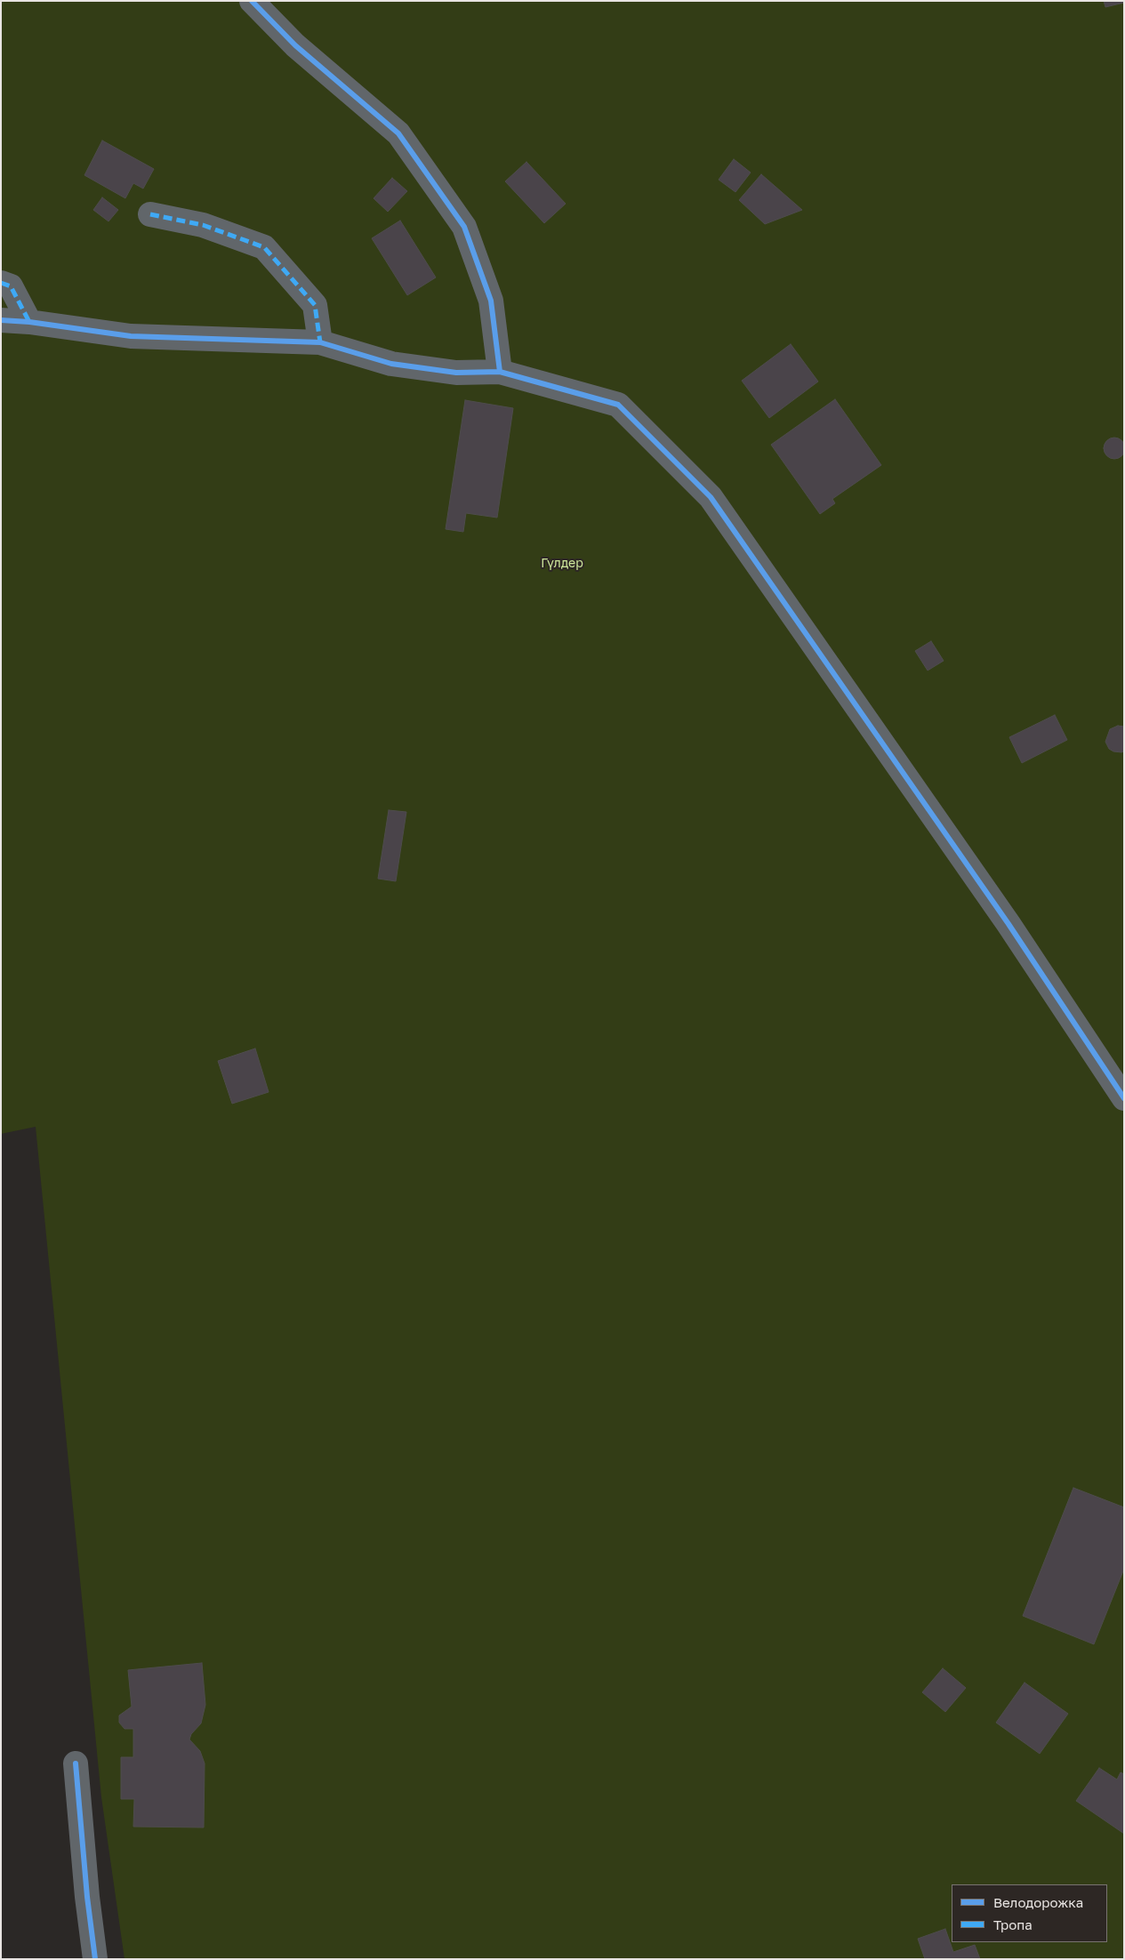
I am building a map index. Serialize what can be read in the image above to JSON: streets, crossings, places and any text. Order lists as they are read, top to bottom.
{
  "parks": ["Гүлдер"],
  "legend": ["Велодорожка", "Тропа"]
}
